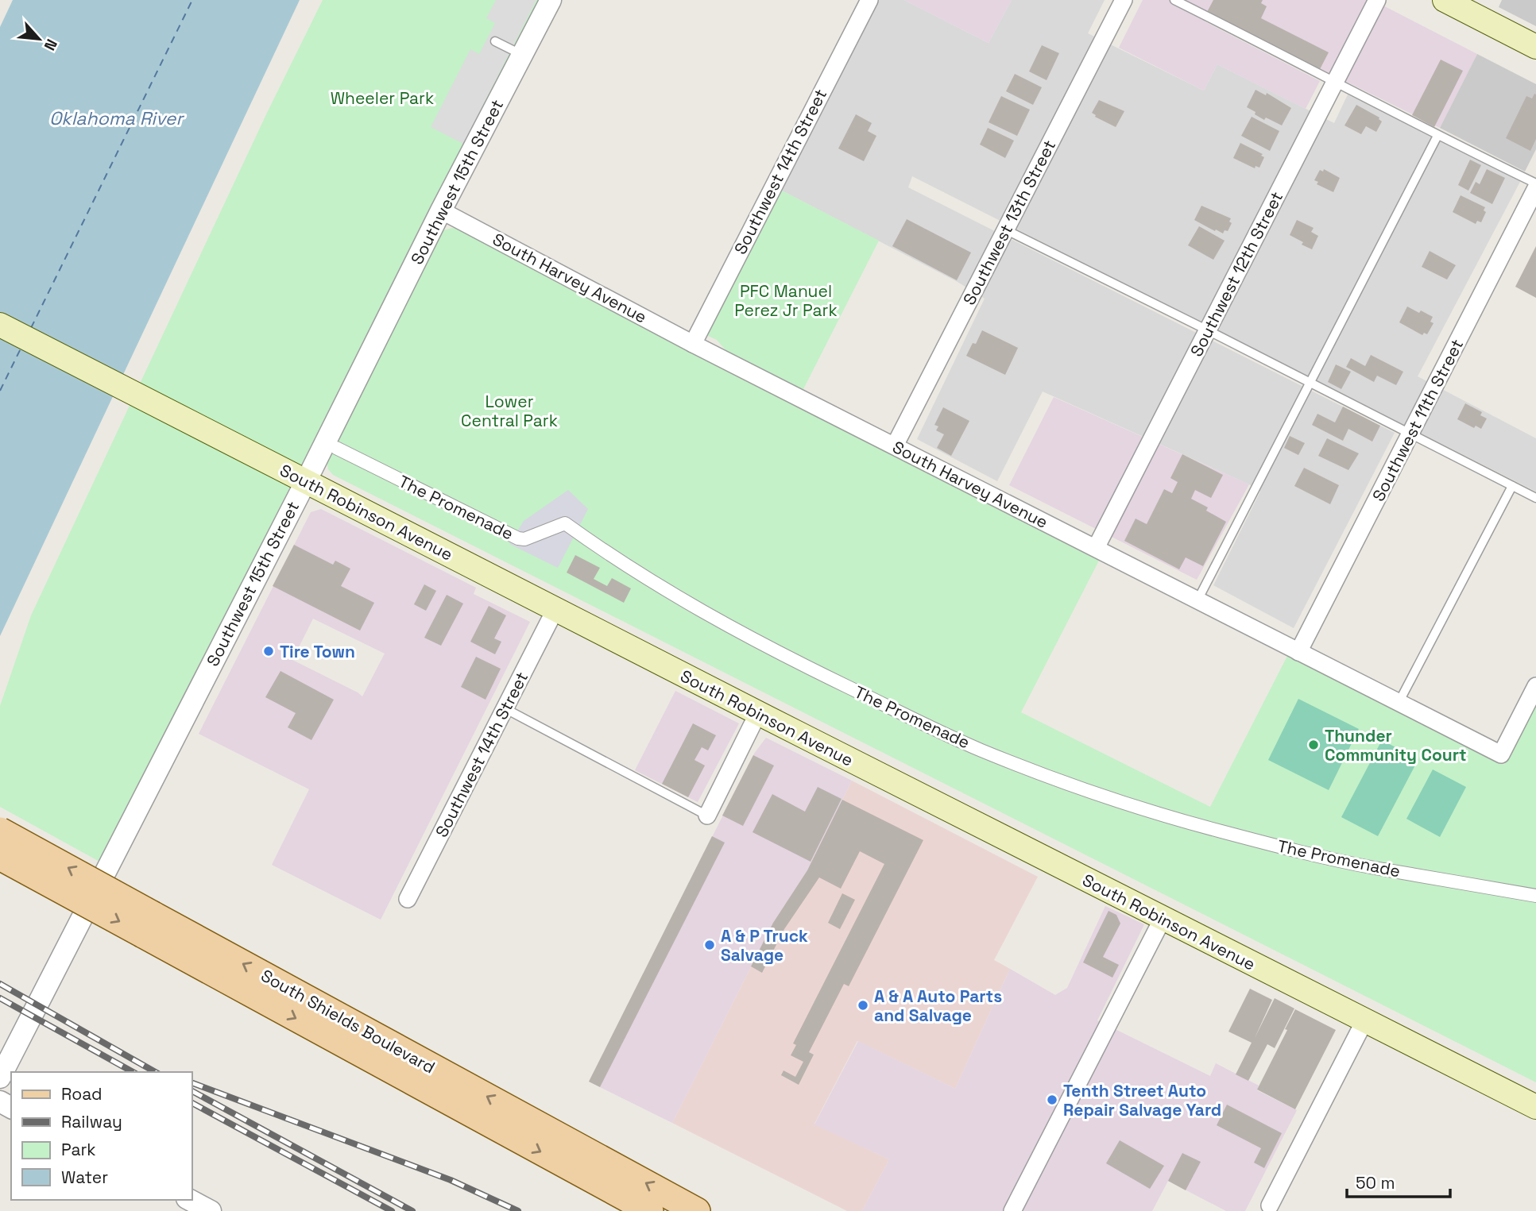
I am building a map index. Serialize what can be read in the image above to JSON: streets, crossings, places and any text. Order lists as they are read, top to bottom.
{
  "streets": {
    "main road": ["South Robinson Avenue", "South Shields Boulevard"],
    "street": [
      "Southwest 14th Street",
      "Southwest 15th Street",
      "Southwest 13th Street",
      "Southwest 12th Street",
      "South Harvey Avenue",
      "Southwest 11th Street",
      "The Promenade"
    ]
  },
  "crossings": [
    ["Southwest 14th Street", "South Harvey Avenue"],
    ["Southwest 14th Street", "South Robinson Avenue"],
    ["Southwest 15th Street", "South Harvey Avenue"],
    ["Southwest 15th Street", "South Robinson Avenue"],
    ["Southwest 13th Street", "South Harvey Avenue"],
    ["Southwest 12th Street", "South Harvey Avenue"],
    ["South Harvey Avenue", "Southwest 11th Street"]
  ],
  "water": ["Oklahoma River"],
  "parks": ["Wheeler Park", "PFC Manuel Perez Jr Park", "Lower Central Park"],
  "places": [
    "Tire Town",
    "Thunder Community Court",
    "A & P Truck Salvage",
    "A & A Auto Parts and Salvage",
    "Tenth Street Auto Repair Salvage Yard"
  ],
  "legend": [
    "Road",
    "Railway",
    "Park",
    "Water"
  ],
  "scale_bar": "50 m",
  "north": "bottom right"
}
